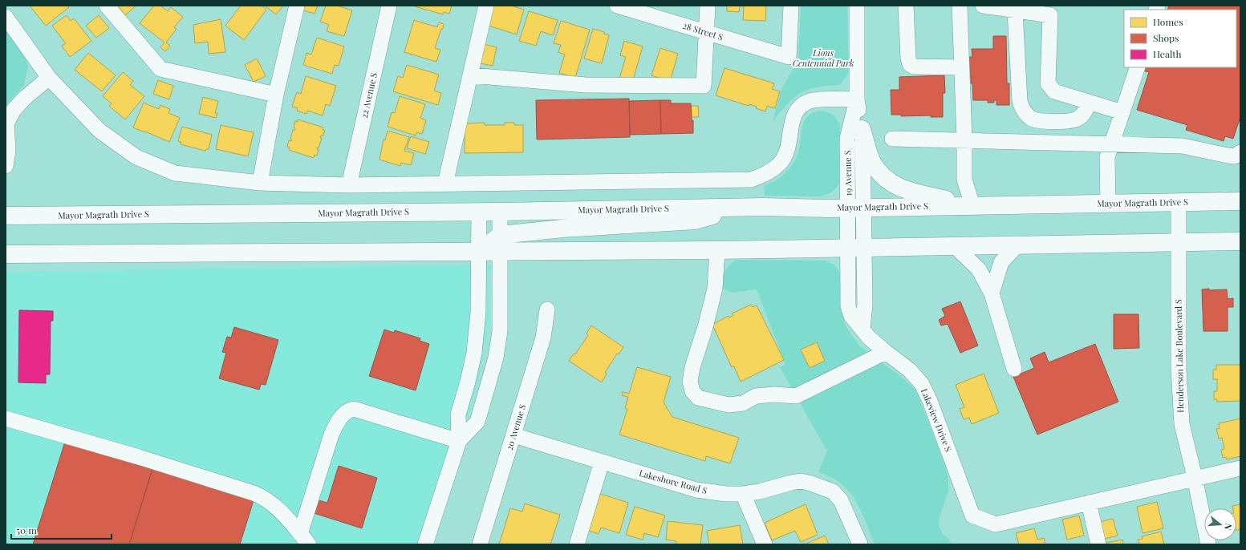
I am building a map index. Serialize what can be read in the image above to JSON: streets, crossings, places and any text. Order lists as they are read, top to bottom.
{
  "streets": {
    "main road": ["Mayor Magrath Drive S"],
    "street": [
      "28 Street S",
      "22 Avenue S",
      "19 Avenue S",
      "Henderson Lake Boulevard S",
      "Lakeview Drive S",
      "20 Avenue S",
      "Lakeshore Road S"
    ]
  },
  "crossings": [
    ["19 Avenue S", "Mayor Magrath Drive S"],
    ["19 Avenue S", "Lakeview Drive S"],
    ["Mayor Magrath Drive S", "Henderson Lake Boulevard S"],
    ["20 Avenue S", "Lakeshore Road S"]
  ],
  "parks": ["Lions Centennial Park"],
  "legend": ["Homes", "Shops", "Health"],
  "scale_bar": "50 m",
  "north": "right"
}
